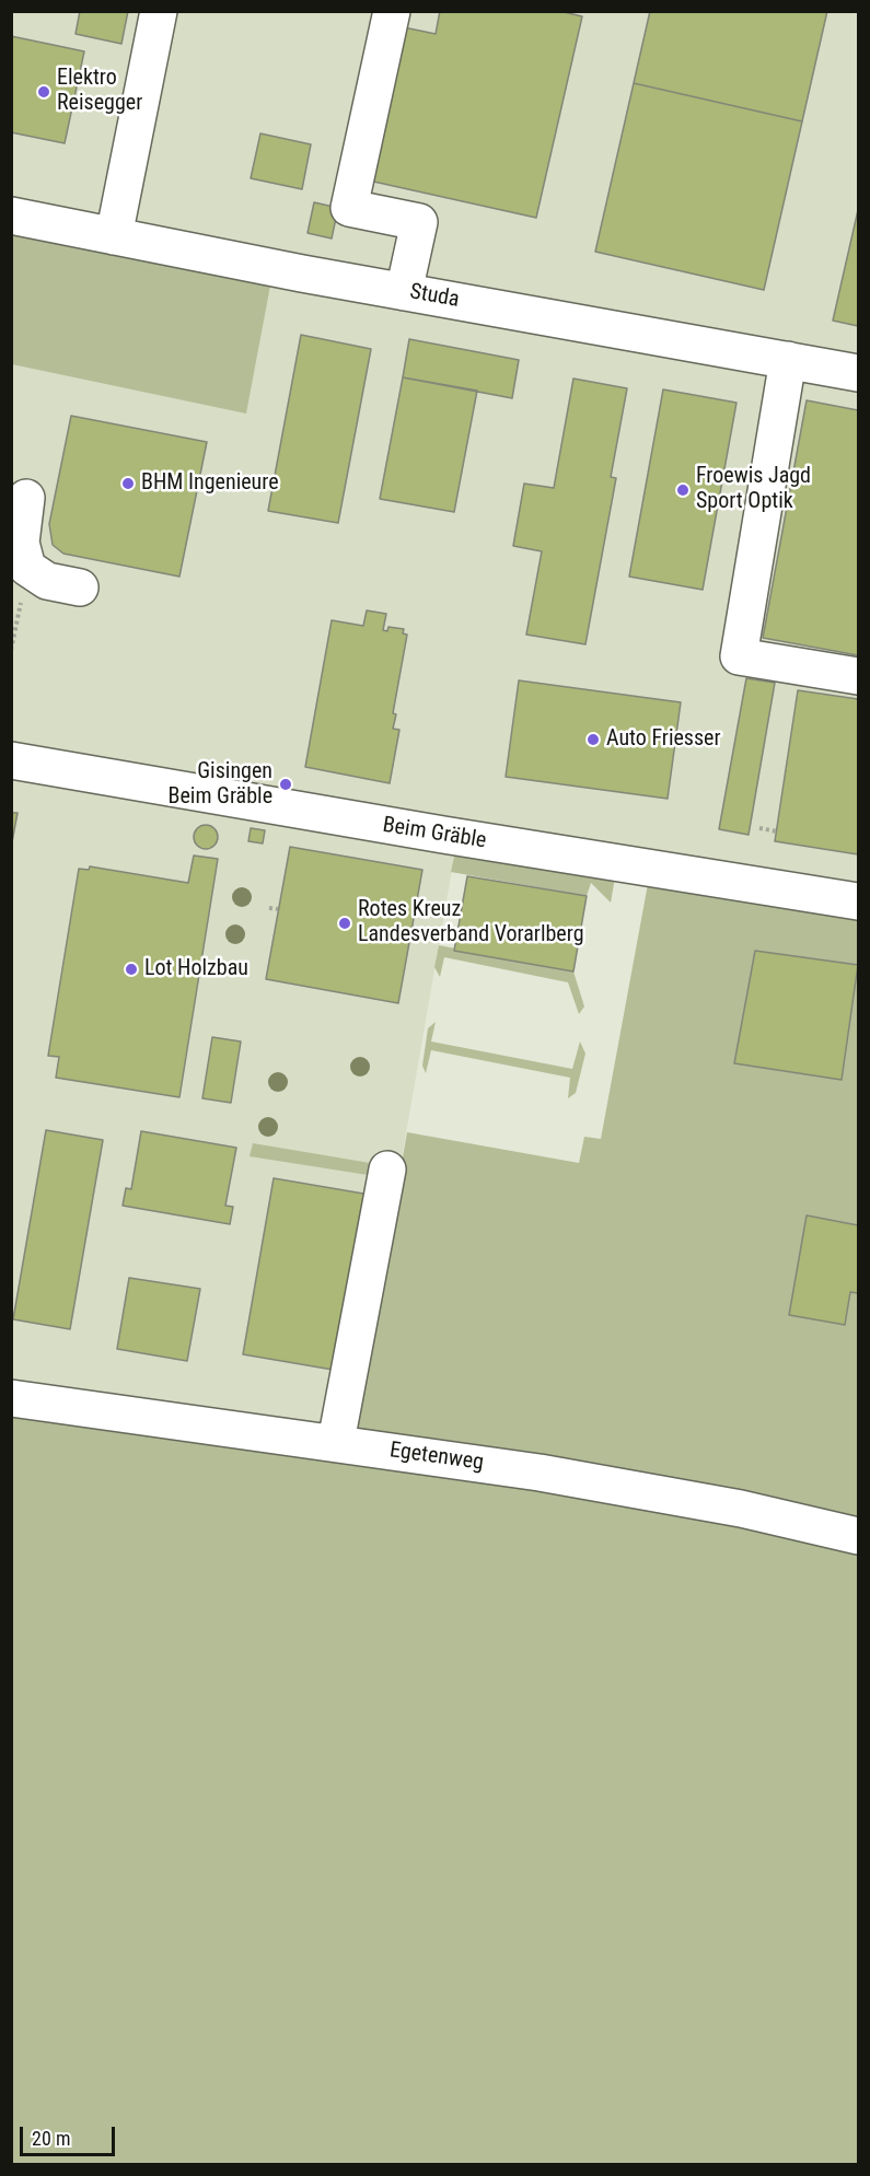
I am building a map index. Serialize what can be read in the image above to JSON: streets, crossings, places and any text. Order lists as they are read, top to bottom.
{
  "streets": {
    "street": ["Studa", "Beim Gräble", "Egetenweg"]
  },
  "places": [
    "Elektro Reisegger",
    "BHM Ingenieure",
    "Froewis Jagd Sport Optik",
    "Auto Friesser",
    "Gisingen Beim Gräble",
    "Rotes Kreuz Landesverband Vorarlberg",
    "Lot Holzbau"
  ],
  "scale_bar": "20 m"
}
